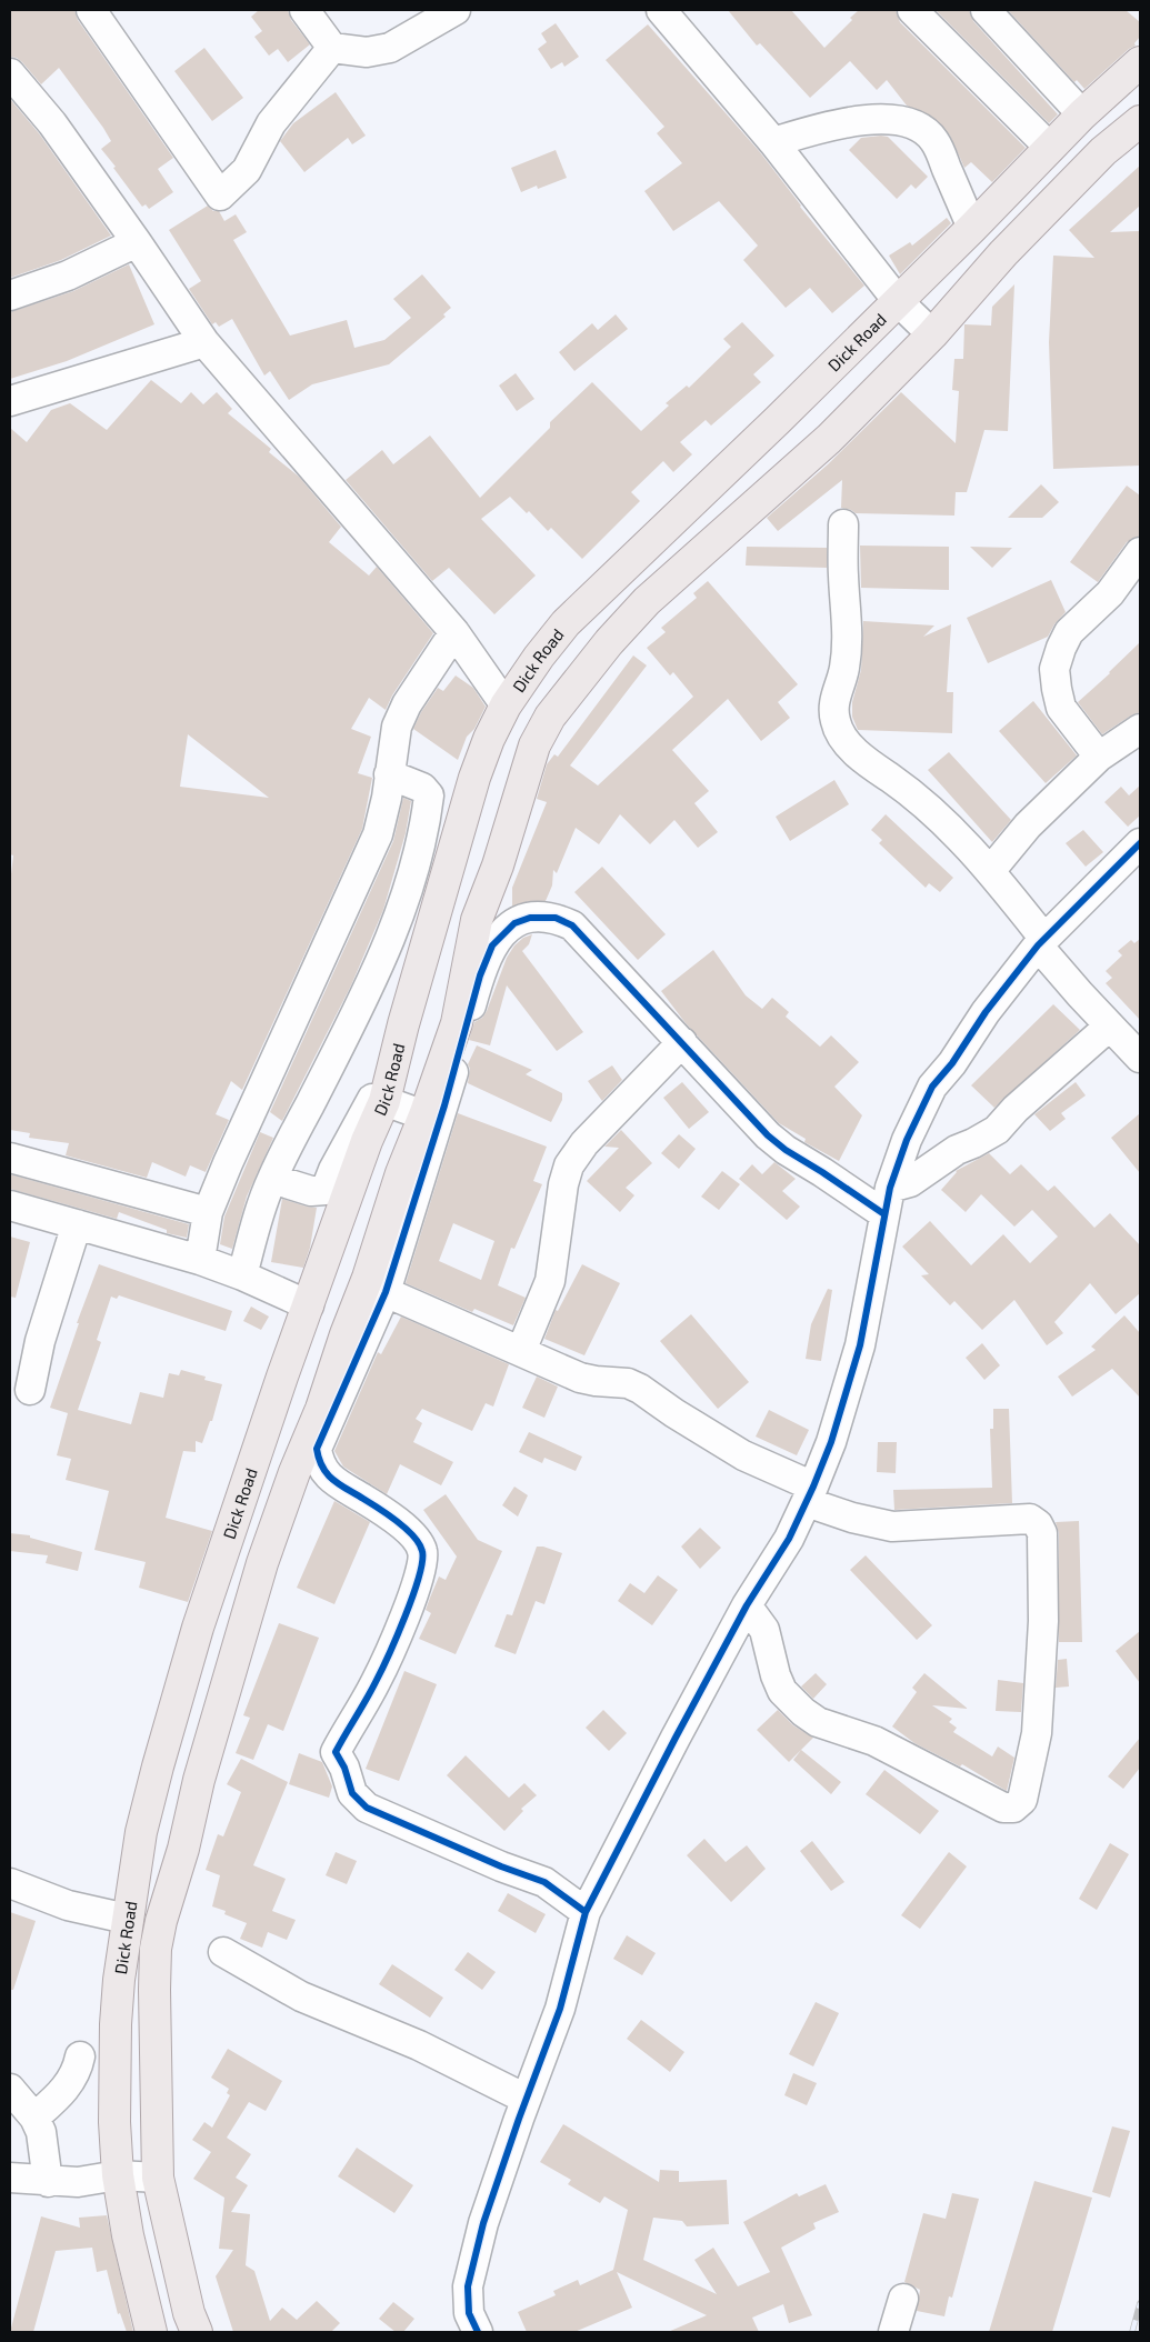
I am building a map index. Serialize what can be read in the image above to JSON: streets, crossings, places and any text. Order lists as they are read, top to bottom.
{
  "streets": {
    "main road": ["Dick Road"]
  }
}
